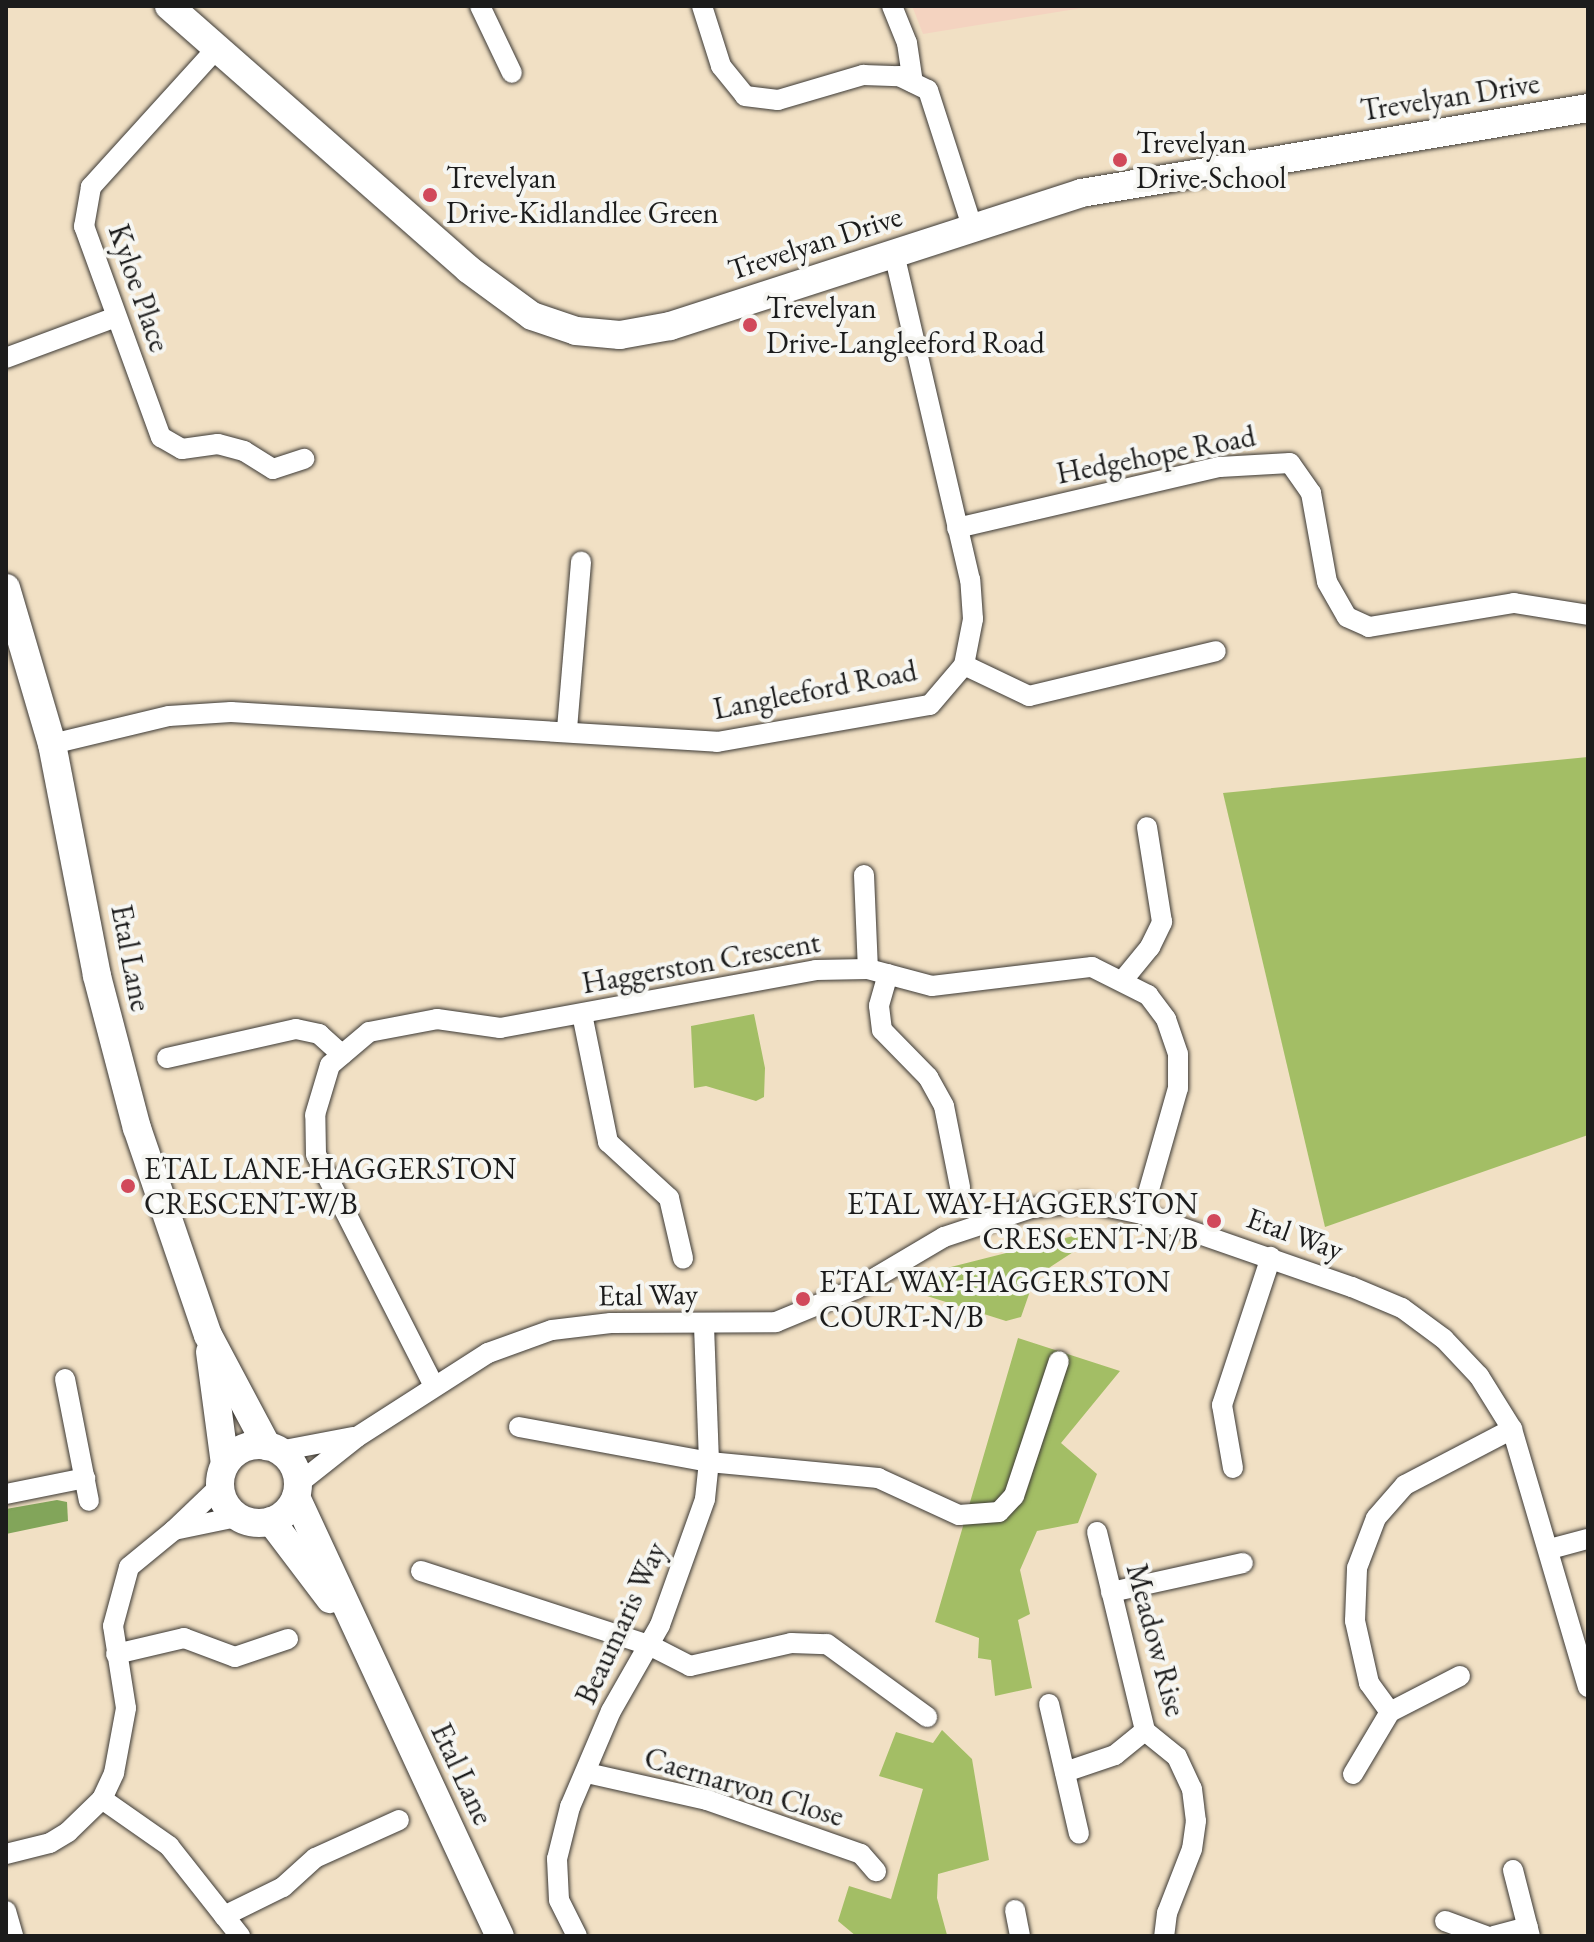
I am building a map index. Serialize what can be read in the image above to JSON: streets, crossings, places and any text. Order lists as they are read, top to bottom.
{
  "streets": {
    "street": [
      "Trevelyan Drive",
      "Kyloe Place",
      "Hedgehope Road",
      "Langleeford Road",
      "Etal Lane",
      "Haggerston Crescent",
      "Etal Way",
      "Beaumaris Way",
      "Meadow Rise",
      "Caernarvon Close"
    ]
  },
  "crossings": [
    ["Trevelyan Drive", "Kyloe Place"],
    ["Trevelyan Drive", "Langleeford Road"],
    ["Hedgehope Road", "Langleeford Road"],
    ["Langleeford Road", "Etal Lane"],
    ["Etal Lane", "Etal Way"],
    ["Haggerston Crescent", "Etal Way"],
    ["Etal Way", "Beaumaris Way"],
    ["Beaumaris Way", "Caernarvon Close"]
  ],
  "places": [
    "Trevelyan Drive-School",
    "Trevelyan Drive-Kidlandlee Green",
    "Trevelyan Drive-Langleeford Road",
    "ETAL LANE-HAGGERSTON CRESCENT-W/B",
    "ETAL WAY-HAGGERSTON CRESCENT-N/B",
    "ETAL WAY-HAGGERSTON COURT-N/B"
  ]
}
